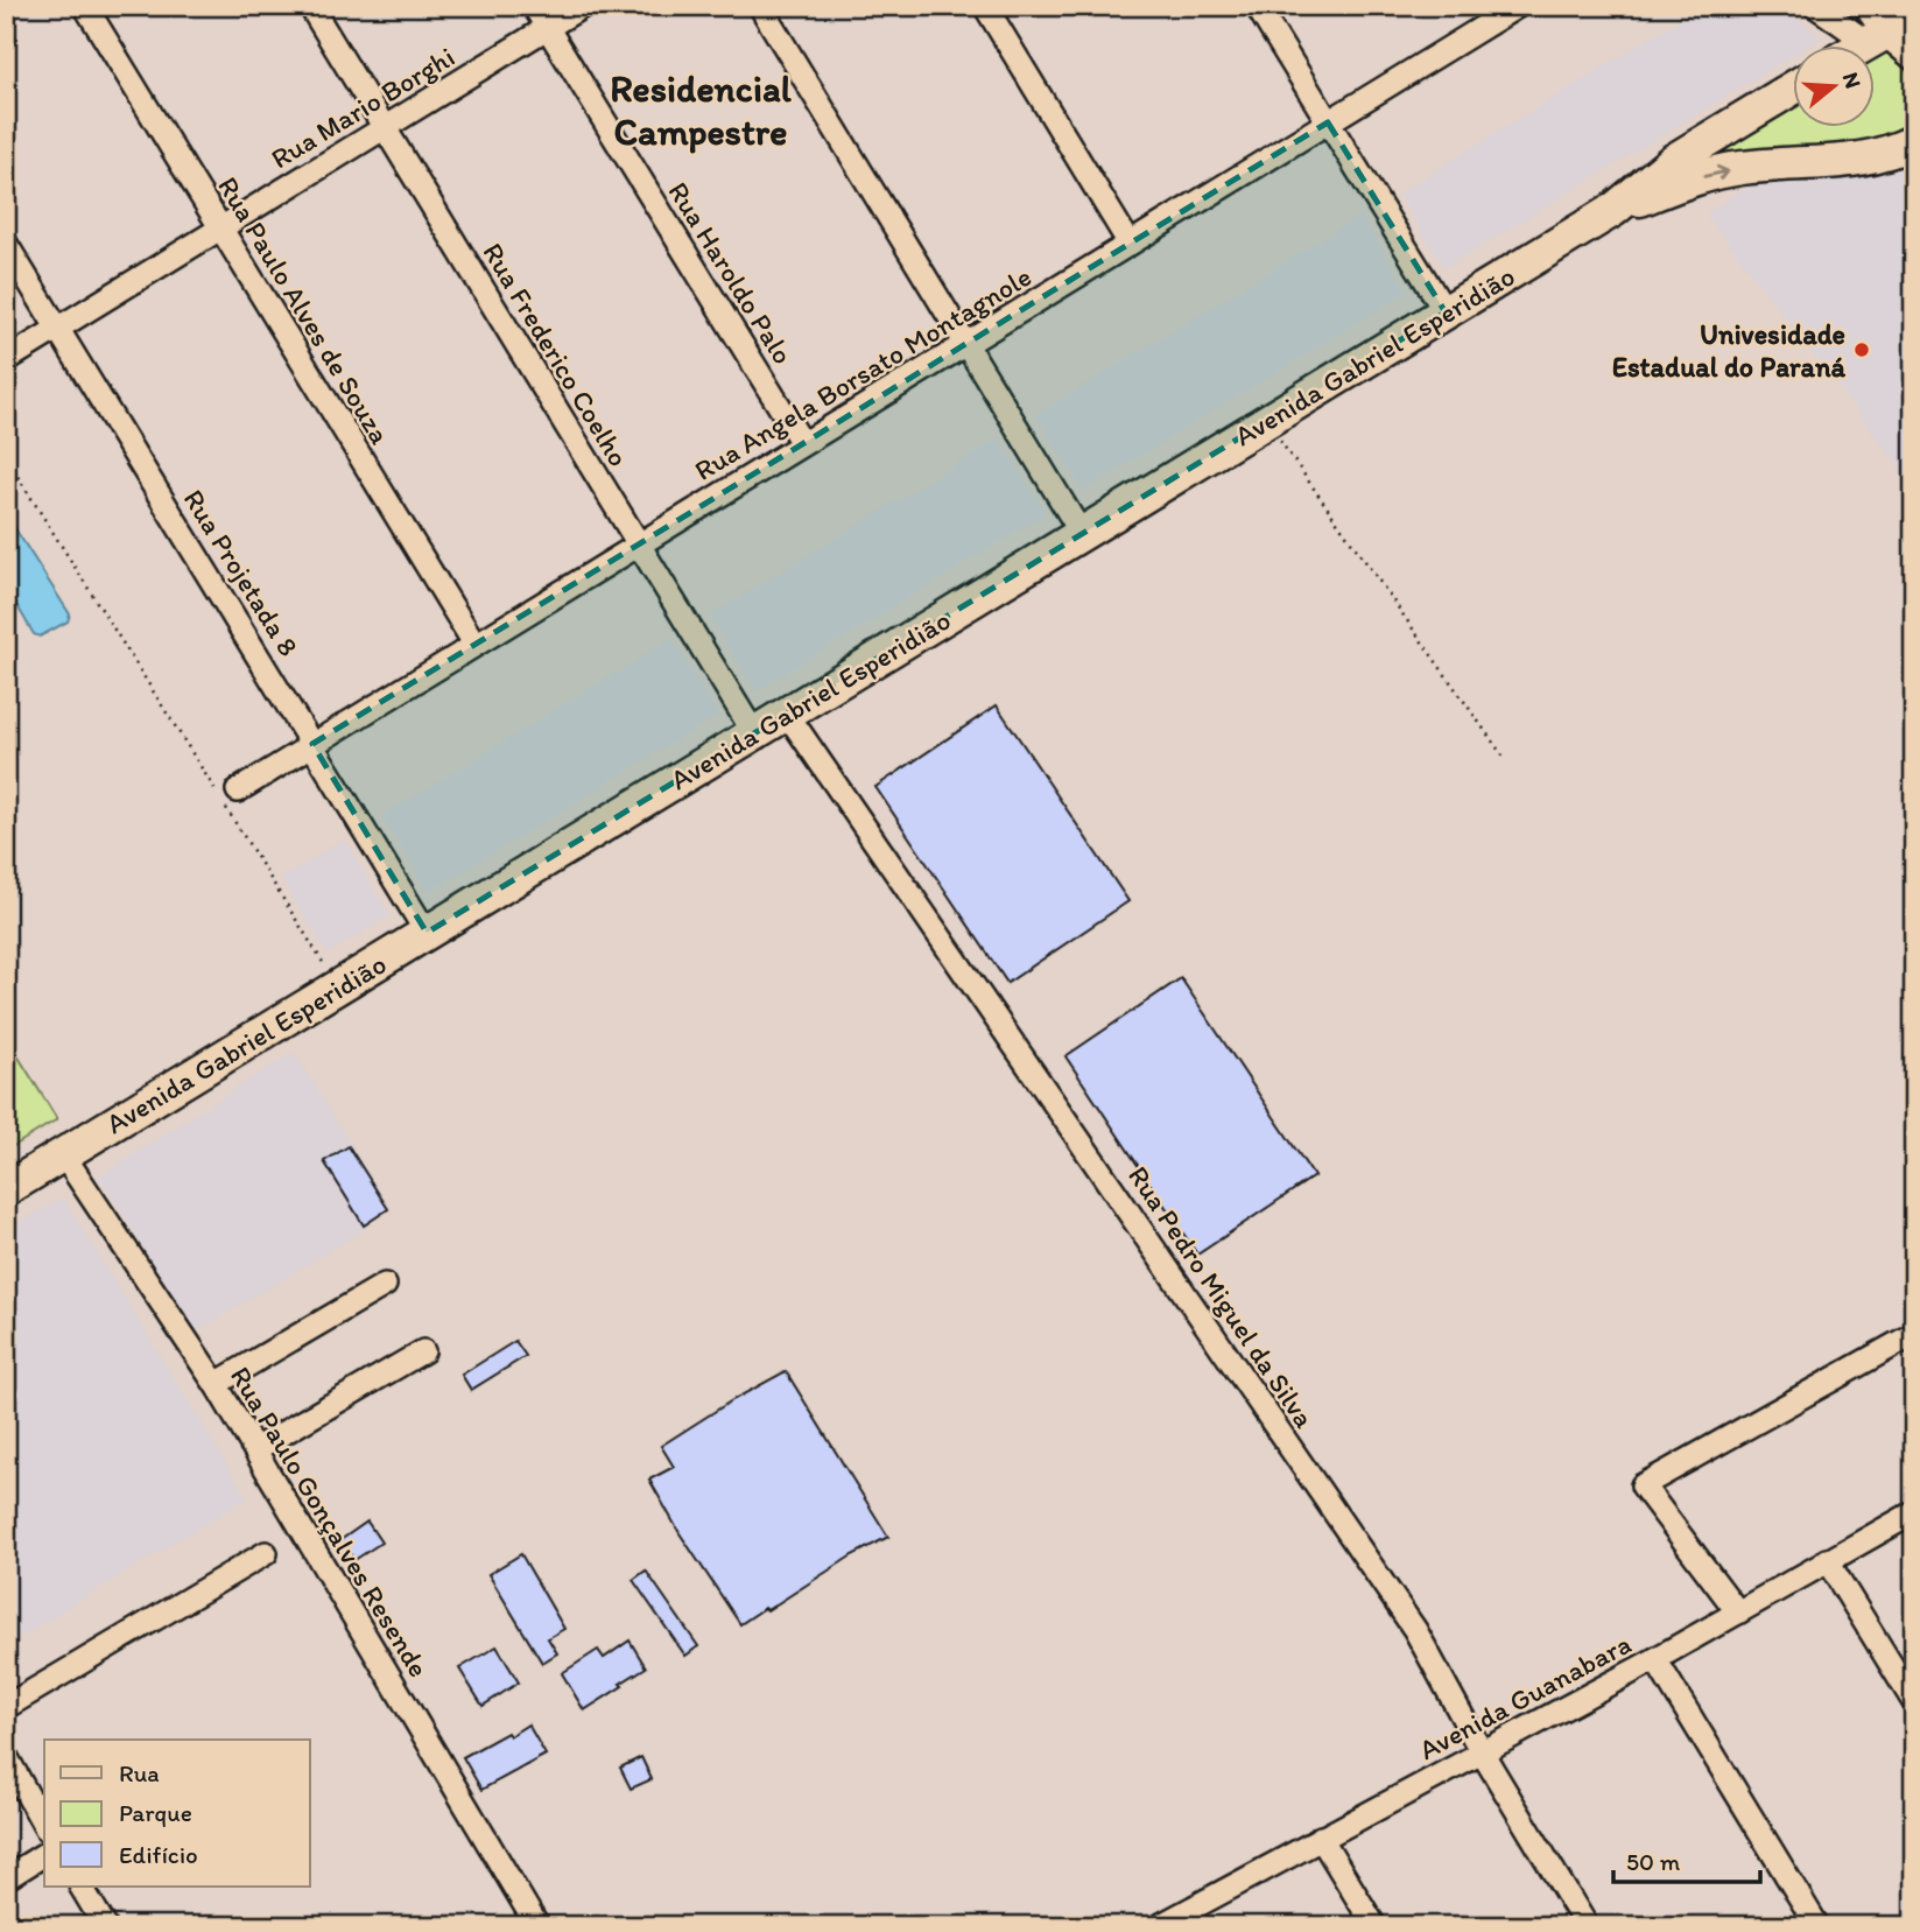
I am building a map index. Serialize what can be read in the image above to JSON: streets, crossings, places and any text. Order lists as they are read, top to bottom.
{
  "streets": {
    "main road": ["Avenida Gabriel Esperidião"],
    "street": [
      "Rua Mario Borghi",
      "Rua Haroldo Palo",
      "Rua Paulo Alves de Souza",
      "Rua Frederico Coelho",
      "Rua Angela Borsato Montagnole",
      "Rua Projetada 8",
      "Rua Pedro Miguel da Silva",
      "Rua Paulo Gonçalves Resende",
      "Avenida Guanabara"
    ]
  },
  "crossings": [
    ["Rua Mario Borghi", "Rua Haroldo Palo"],
    ["Rua Mario Borghi", "Rua Paulo Alves de Souza"],
    ["Rua Mario Borghi", "Rua Frederico Coelho"],
    ["Rua Mario Borghi", "Rua Projetada 8"],
    ["Rua Haroldo Palo", "Rua Angela Borsato Montagnole"],
    ["Rua Paulo Alves de Souza", "Rua Angela Borsato Montagnole"],
    ["Rua Frederico Coelho", "Avenida Gabriel Esperidião"],
    ["Rua Frederico Coelho", "Rua Angela Borsato Montagnole"],
    ["Avenida Gabriel Esperidião", "Rua Projetada 8"],
    ["Avenida Gabriel Esperidião", "Rua Pedro Miguel da Silva"],
    ["Avenida Gabriel Esperidião", "Rua Paulo Gonçalves Resende"],
    ["Rua Angela Borsato Montagnole", "Rua Projetada 8"],
    ["Rua Pedro Miguel da Silva", "Avenida Guanabara"]
  ],
  "districts": ["Residencial Campestre"],
  "places": ["Univesidade Estadual do Paraná"],
  "legend": ["Rua", "Parque", "Edifício"],
  "scale_bar": "50 m",
  "north": "right"
}
